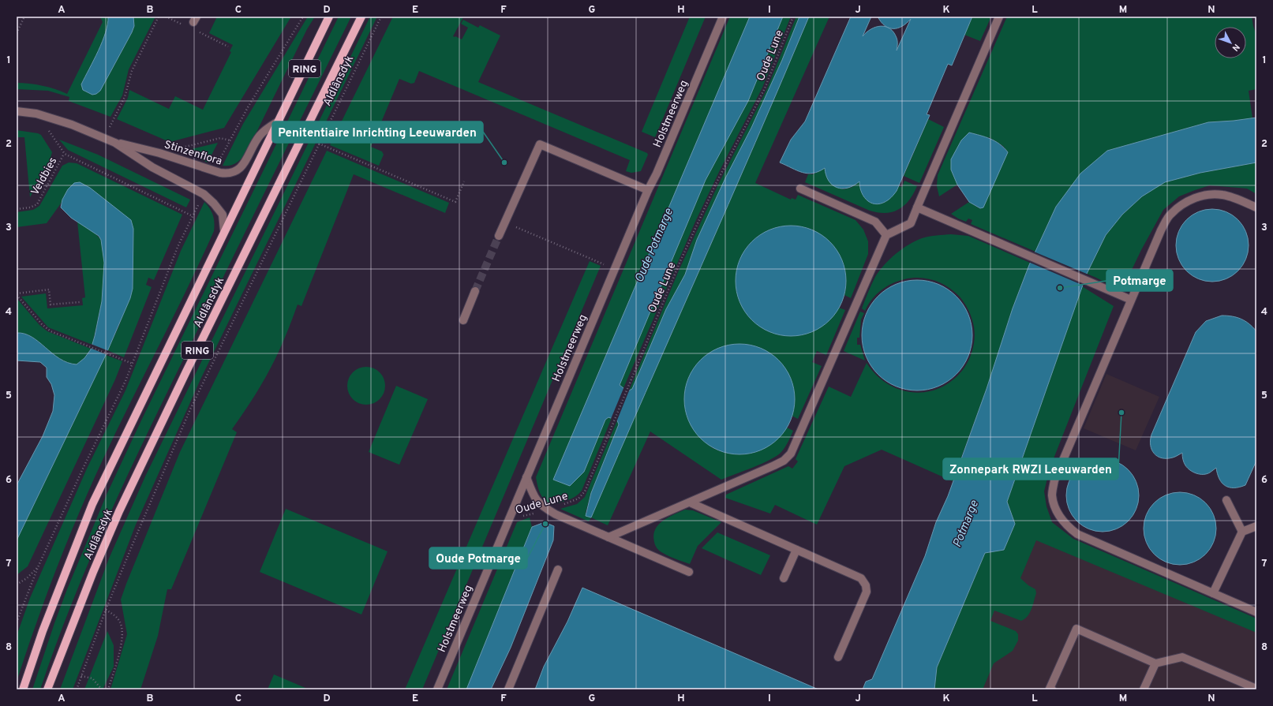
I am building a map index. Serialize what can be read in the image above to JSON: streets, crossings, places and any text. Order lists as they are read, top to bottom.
{
  "streets": {
    "main road": ["RING", "Aldlânsdyk"],
    "street": ["Holstmeerweg", "Stinzenflora"],
    "path": ["Oude Lune", "Veldbies"]
  },
  "crossings": [
    ["Oude Lune", "Holstmeerweg"],
    ["Aldlânsdyk", "Stinzenflora"]
  ],
  "water": ["Oude Potmarge", "Potmarge"],
  "places": [
    "Penitentiaire Inrichting Leeuwarden",
    "Potmarge",
    "Zonnepark RWZI Leeuwarden",
    "Oude Potmarge"
  ],
  "north": "bottom right",
  "grid": {
    "columns": [
      "A",
      "B",
      "C",
      "D",
      "E",
      "F",
      "G",
      "H",
      "I",
      "J",
      "K",
      "L",
      "M",
      "N"
    ],
    "rows": [
      "1",
      "2",
      "3",
      "4",
      "5",
      "6",
      "7",
      "8"
    ]
  }
}
